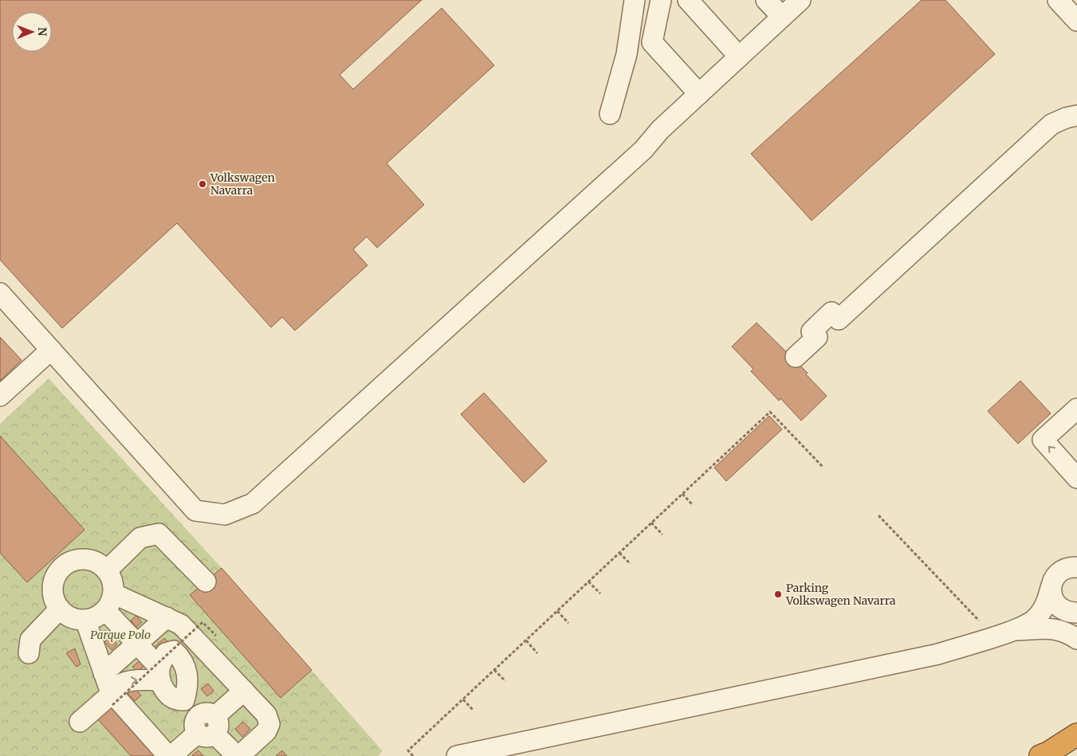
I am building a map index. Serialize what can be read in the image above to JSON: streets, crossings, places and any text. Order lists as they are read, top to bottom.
{
  "parks": ["Parque Polo"],
  "places": ["Volkswagen Navarra", "Parking Volkswagen Navarra"],
  "north": "right"
}
